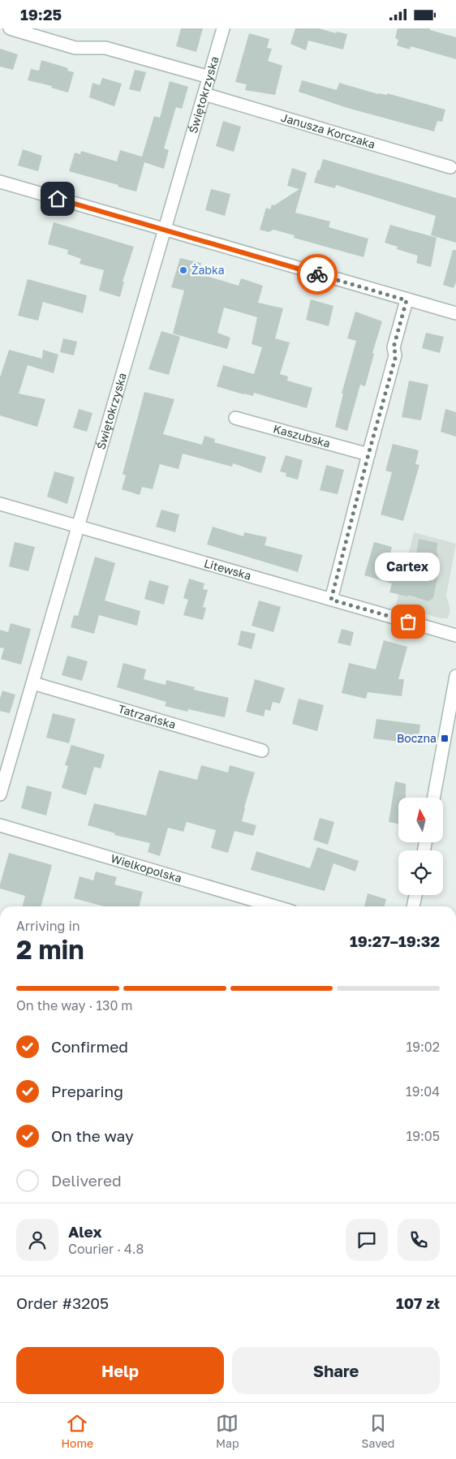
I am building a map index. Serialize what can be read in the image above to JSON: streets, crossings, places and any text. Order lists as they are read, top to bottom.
{
  "streets": {
    "street": [
      "Świętokrzyska",
      "Janusza Korczaka",
      "Kaszubska",
      "Litewska",
      "Tatrzańska",
      "Wielkopolska"
    ]
  },
  "crossings": [
    ["Świętokrzyska", "Janusza Korczaka"],
    ["Świętokrzyska", "Litewska"],
    ["Świętokrzyska", "Tatrzańska"]
  ],
  "places": {
    "other": ["Żabka", "Cartex"],
    "transit": ["Boczna"]
  },
  "north": "top",
  "page": {
    "status": "19:25",
    "bubble": "Cartex",
    "heading": ["2 min", "Arriving in", "19:27–19:32"],
    "panel": [
      "Alex",
      "Courier · 4.8",
      "Order #3205",
      "107 zł"
    ],
    "bar": "On the way · 130 m",
    "list": [
      ["Confirmed", "19:02"],
      ["Preparing", "19:04"],
      ["On the way", "19:05"],
      "Delivered"
    ],
    "buttons": ["Help", "Share"],
    "tabs": ["Home", "Map", "Saved"]
  }
}
